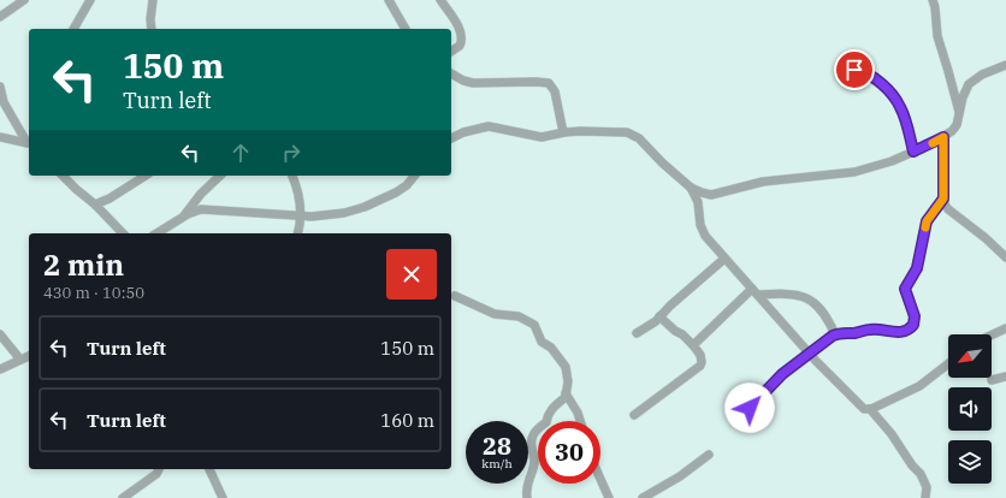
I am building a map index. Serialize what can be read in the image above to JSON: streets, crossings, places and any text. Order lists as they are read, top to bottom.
{
  "north": "bottom left",
  "page": {
    "turn": ["150 m", "Turn left"],
    "heading": ["2 min", "430 m · 10:50"],
    "list": [
      {
        "name": "Turn left",
        "value": "150 m"
      },
      {
        "name": "Turn left",
        "value": "160 m"
      }
    ],
    "speed": "28 km/h",
    "limit": "30"
  }
}
